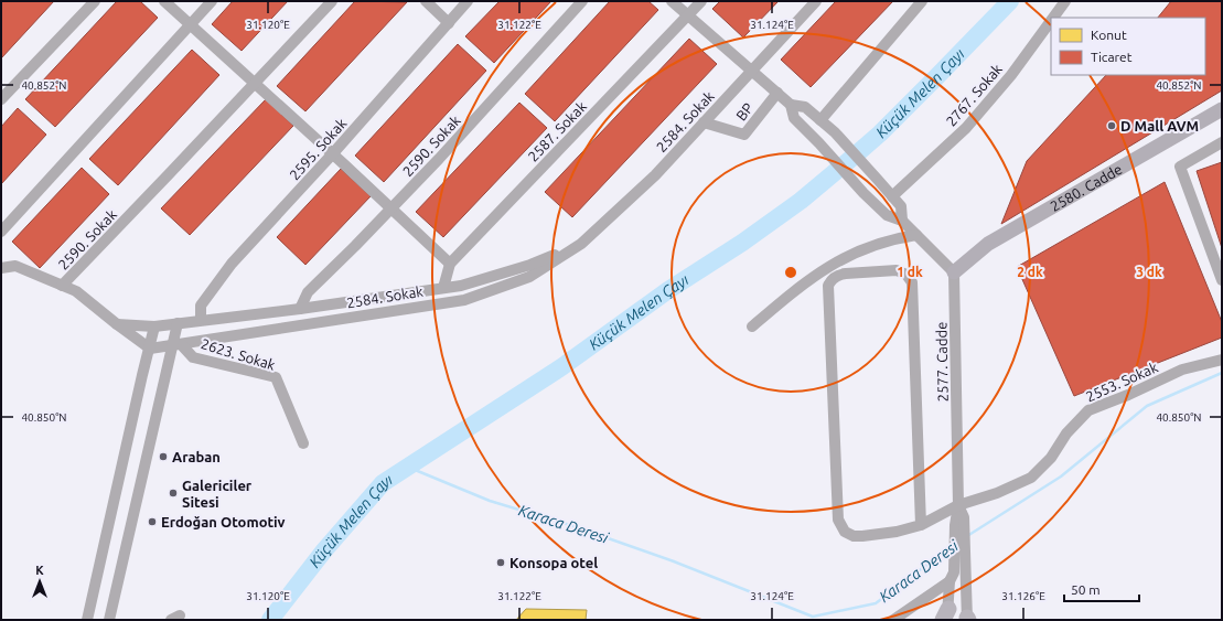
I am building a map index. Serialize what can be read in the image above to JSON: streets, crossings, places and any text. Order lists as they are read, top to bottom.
{
  "streets": {
    "main road": ["2580. Cadde"],
    "street": [
      "2767. Sokak",
      "BP",
      "2584. Sokak",
      "2587. Sokak",
      "2590. Sokak",
      "2595. Sokak",
      "2623. Sokak",
      "2577. Cadde",
      "2553. Sokak"
    ]
  },
  "crossings": [
    ["BP", "2584. Sokak"],
    ["2584. Sokak", "2587. Sokak"],
    ["2584. Sokak", "2590. Sokak"],
    ["2584. Sokak", "2595. Sokak"],
    ["2584. Sokak", "2623. Sokak"],
    ["2580. Cadde", "2577. Cadde"],
    ["2577. Cadde", "2553. Sokak"]
  ],
  "water": ["Küçük Melen Çayı", "Karaca Deresi"],
  "places": [
    "D Mall AVM",
    "Araban",
    "Galericiler Sitesi",
    "Erdoğan Otomotiv",
    "Konsopa otel"
  ],
  "legend": ["Konut", "Ticaret"],
  "scale_bar": "50 m",
  "north": "top",
  "coordinates": [
    "31.120°E",
    "31.122°E",
    "31.124°E",
    "40.852°N",
    "40.850°N",
    "31.126°E"
  ],
  "rings": ["1 dk", "2 dk", "3 dk"]
}
